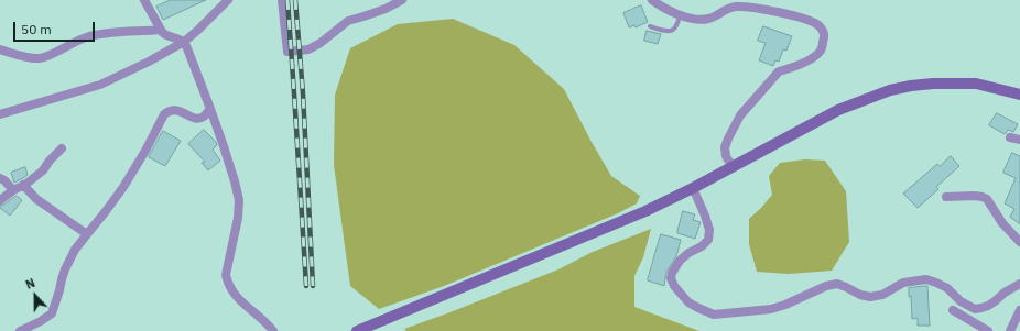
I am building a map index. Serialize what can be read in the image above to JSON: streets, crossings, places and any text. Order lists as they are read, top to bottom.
{
  "scale_bar": "50 m",
  "north": "top"
}
